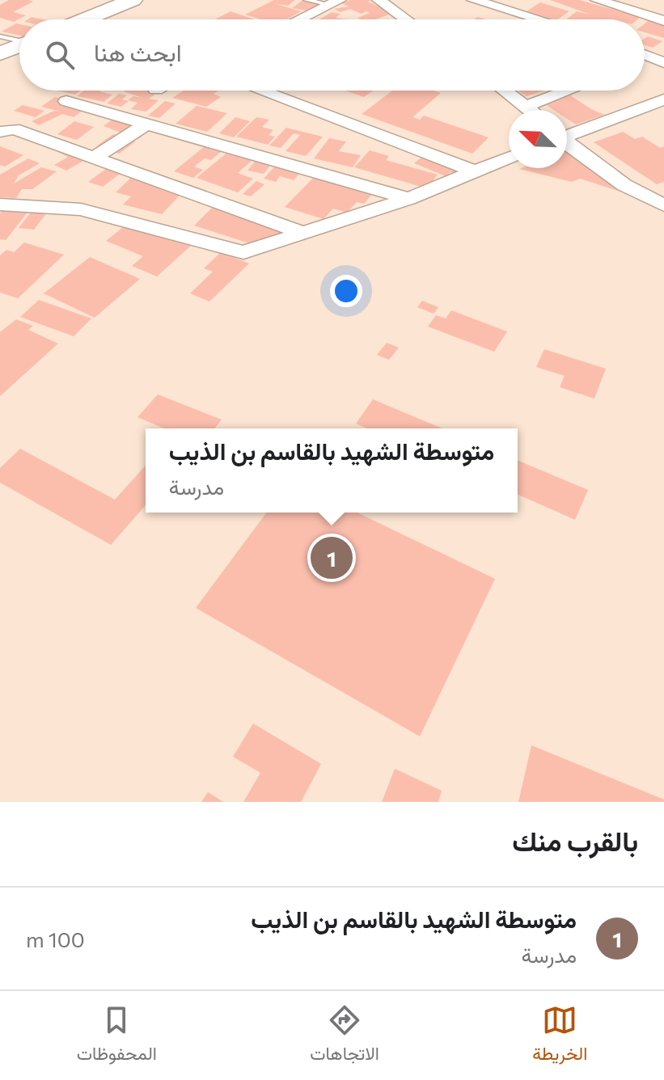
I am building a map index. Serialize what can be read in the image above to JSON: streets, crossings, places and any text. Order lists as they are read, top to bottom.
{
  "north": "top left",
  "page": {
    "search": "ابحث هنا",
    "popup": ["متوسطة الشهيد بالقاسم بن الذيب", "مدرسة"],
    "pins": "1",
    "heading": "بالقرب منك",
    "list": [
      {
        "mark": "1",
        "name": "متوسطة الشهيد بالقاسم بن الذيب",
        "note": "مدرسة",
        "value": "100 m"
      }
    ],
    "nav": ["الخريطة", "الاتجاهات", "المحفوظات"]
  }
}
